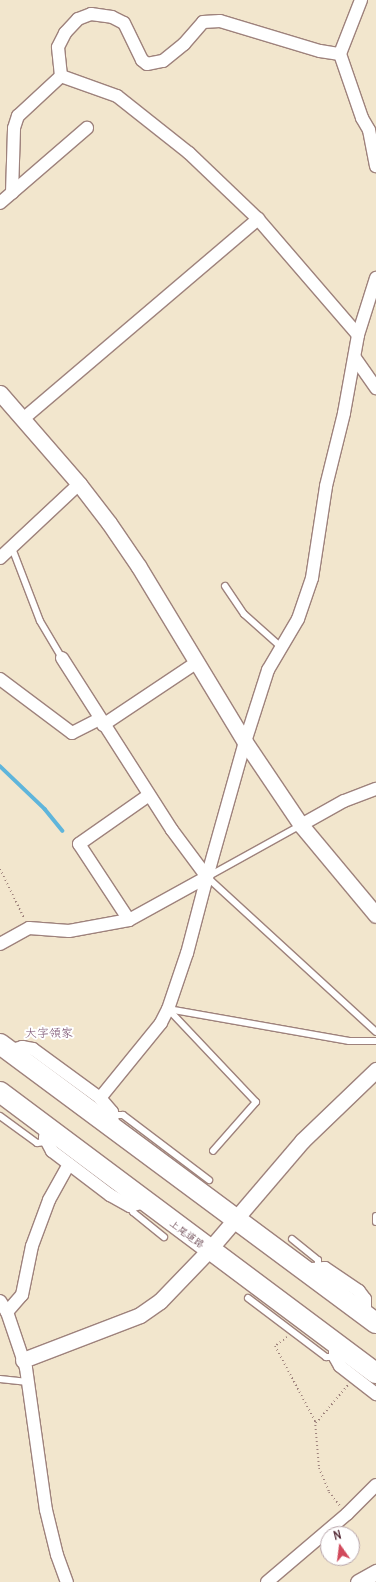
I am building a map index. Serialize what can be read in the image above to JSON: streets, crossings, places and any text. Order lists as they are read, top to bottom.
{
  "streets": {
    "highway": ["上尾道路"]
  },
  "districts": ["大字領家"],
  "north": "top"
}
